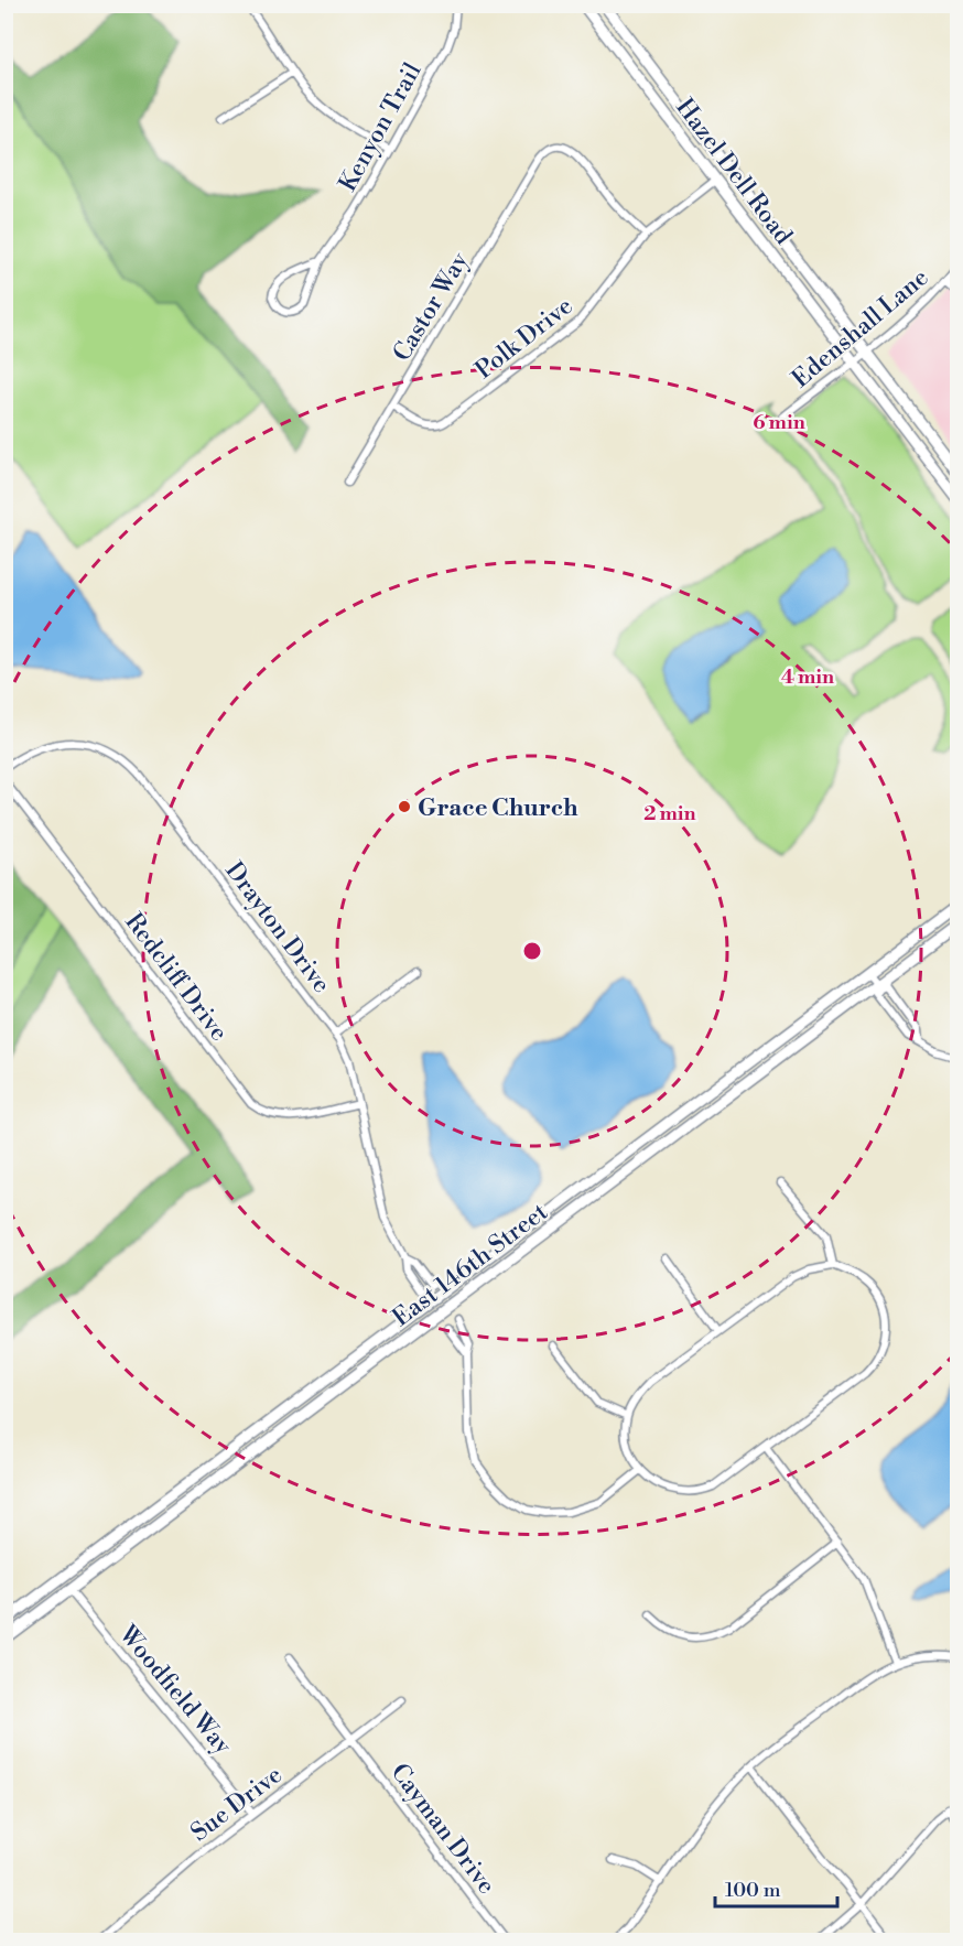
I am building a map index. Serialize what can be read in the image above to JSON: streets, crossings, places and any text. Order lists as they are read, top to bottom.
{
  "streets": {
    "main road": ["Hazel Dell Road", "East 146th Street"],
    "street": [
      "Kenyon Trail",
      "Castor Way",
      "Edenshall Lane",
      "Polk Drive",
      "Drayton Drive",
      "Redcliff Drive",
      "Woodfield Way",
      "Sue Drive",
      "Cayman Drive"
    ]
  },
  "crossings": [
    ["Hazel Dell Road", "Edenshall Lane"],
    ["Hazel Dell Road", "Polk Drive"],
    ["Castor Way", "Polk Drive"],
    ["Drayton Drive", "Redcliff Drive"],
    ["East 146th Street", "Woodfield Way"],
    ["Woodfield Way", "Sue Drive"],
    ["Sue Drive", "Cayman Drive"]
  ],
  "places": ["Grace Church"],
  "scale_bar": "100 m",
  "rings": ["6 min", "4 min", "2 min"]
}
